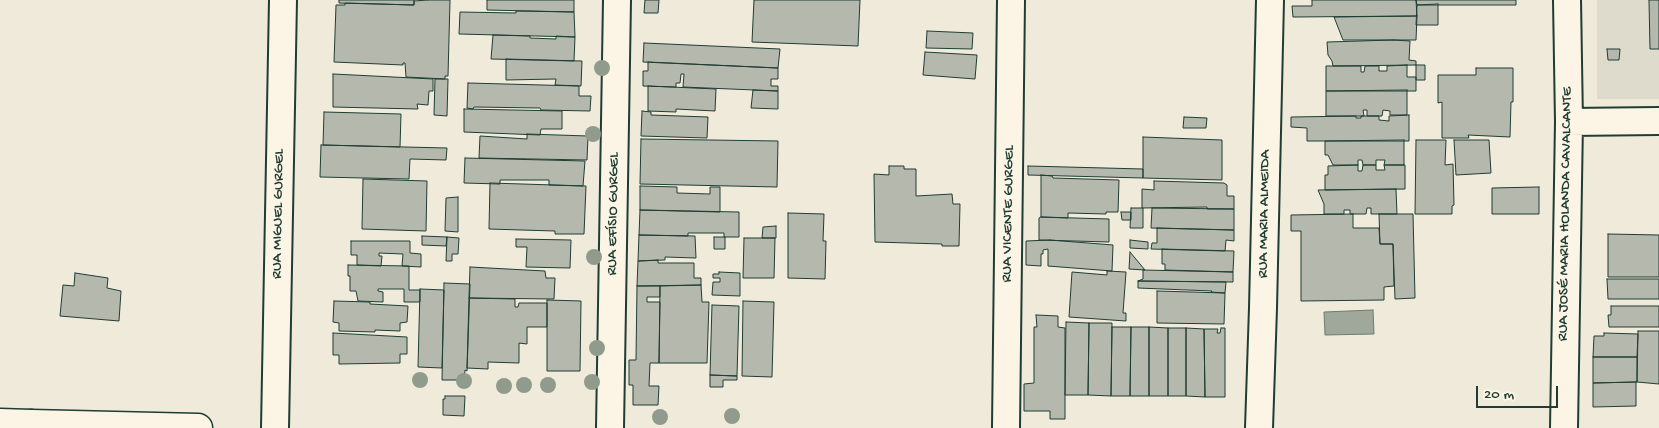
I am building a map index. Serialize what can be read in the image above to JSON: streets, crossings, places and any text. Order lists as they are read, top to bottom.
{
  "streets": {
    "street": [
      "RUA MIGUEL GURGEL",
      "RUA EFÍSIO GURGEL",
      "RUA VICENTE GURGEL",
      "RUA MARIA ALMEIDA",
      "RUA JOSÉ MARIA HOLANDA CAVALCANTE"
    ]
  },
  "scale_bar": "20 m"
}
